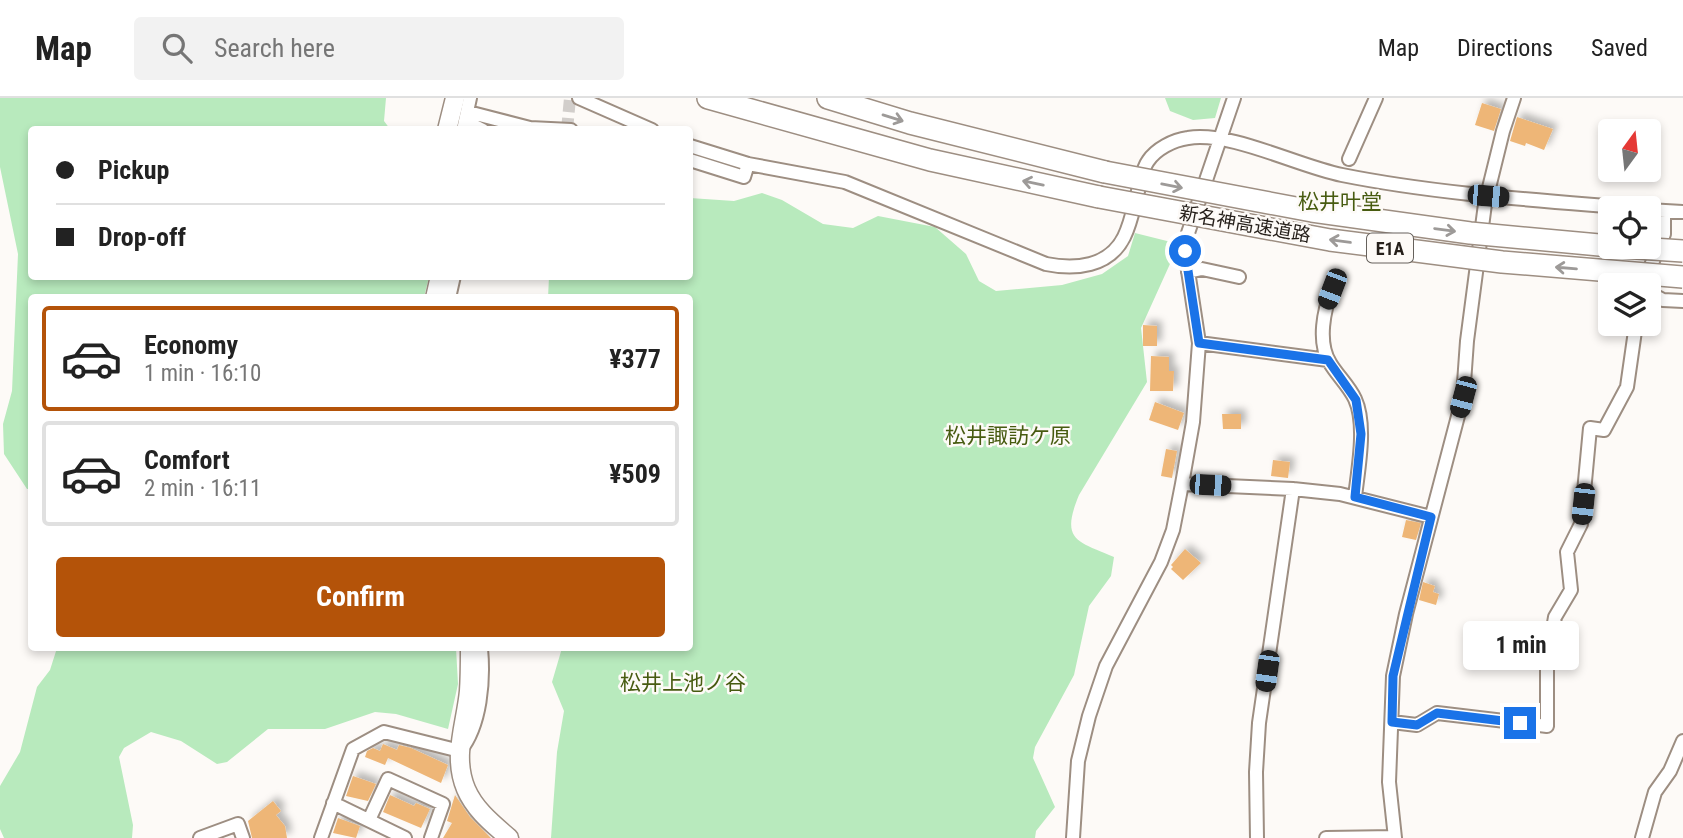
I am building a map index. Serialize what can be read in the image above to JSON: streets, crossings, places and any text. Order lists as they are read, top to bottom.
{
  "streets": {
    "highway": ["新名神高速道路", "E1A"]
  },
  "districts": ["松井叶堂", "松井諏訪ケ原", "松井上池ノ谷"],
  "north": "top",
  "page": {
    "header": "Map",
    "search": "Search here",
    "nav": ["Map", "Directions", "Saved"],
    "banner": ["Pickup", "Drop-off"],
    "list": [
      {
        "name": "Economy",
        "note": "1 min · 16:10",
        "value": "¥377"
      },
      {
        "name": "Comfort",
        "note": "2 min · 16:11",
        "value": "¥509"
      }
    ],
    "buttons": "Confirm",
    "bubble": "1 min"
  }
}
